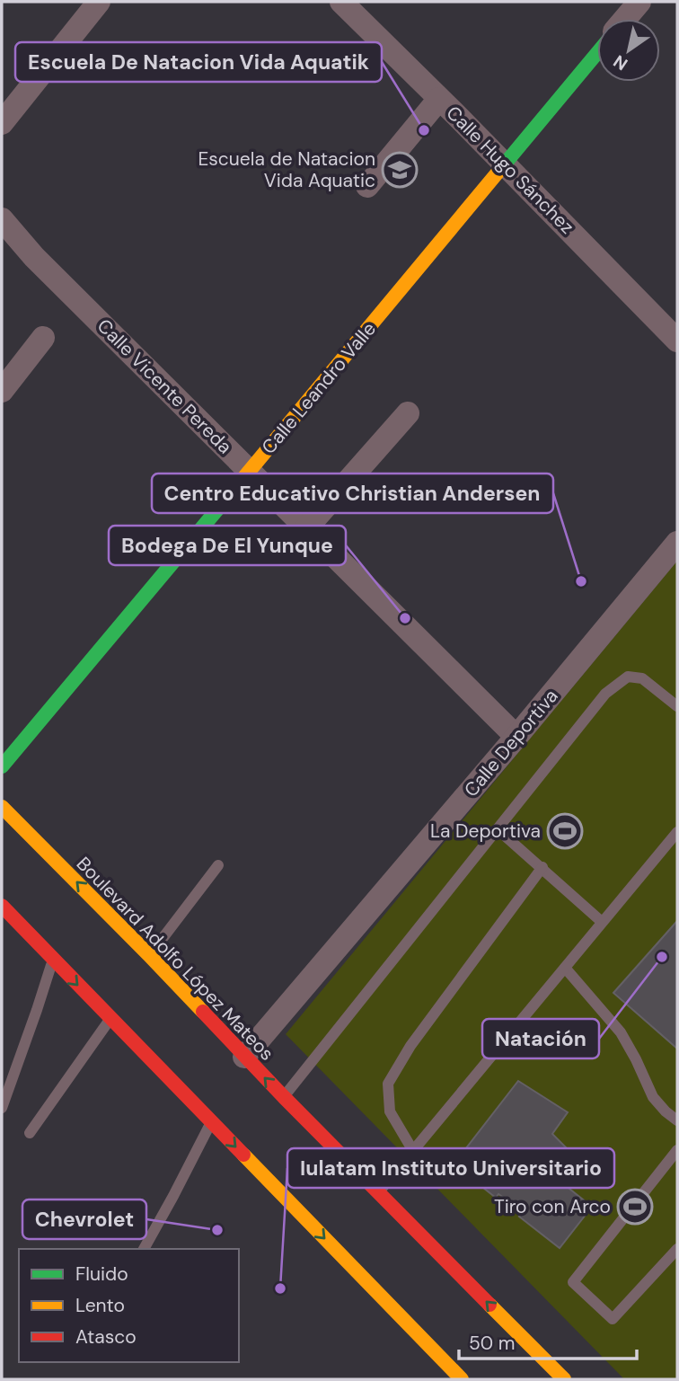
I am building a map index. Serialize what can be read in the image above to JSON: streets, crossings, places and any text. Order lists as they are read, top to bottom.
{
  "streets": {
    "main road": ["Calle Leandro Valle", "Boulevard Adolfo López Mateos"],
    "street": ["Calle Hugo Sánchez", "Calle Vicente Pereda", "Calle Deportiva"]
  },
  "crossings": [
    ["Calle Hugo Sánchez", "Calle Leandro Valle"],
    ["Calle Vicente Pereda", "Calle Leandro Valle"],
    ["Calle Vicente Pereda", "Calle Deportiva"],
    ["Calle Deportiva", "Boulevard Adolfo López Mateos"]
  ],
  "places": {
    "other": [
      "Escuela De Natacion Vida Aquatik",
      "Centro Educativo Christian Andersen",
      "Bodega De El Yunque",
      "Natación",
      "Chevrolet",
      "Iulatam Instituto Universitario"
    ],
    "school or university": ["Escuela de Natacion Vida Aquatic"],
    "sports": ["La Deportiva", "Tiro con Arco"]
  },
  "legend": ["Fluido", "Lento", "Atasco"],
  "scale_bar": "50 m",
  "north": "bottom left"
}
